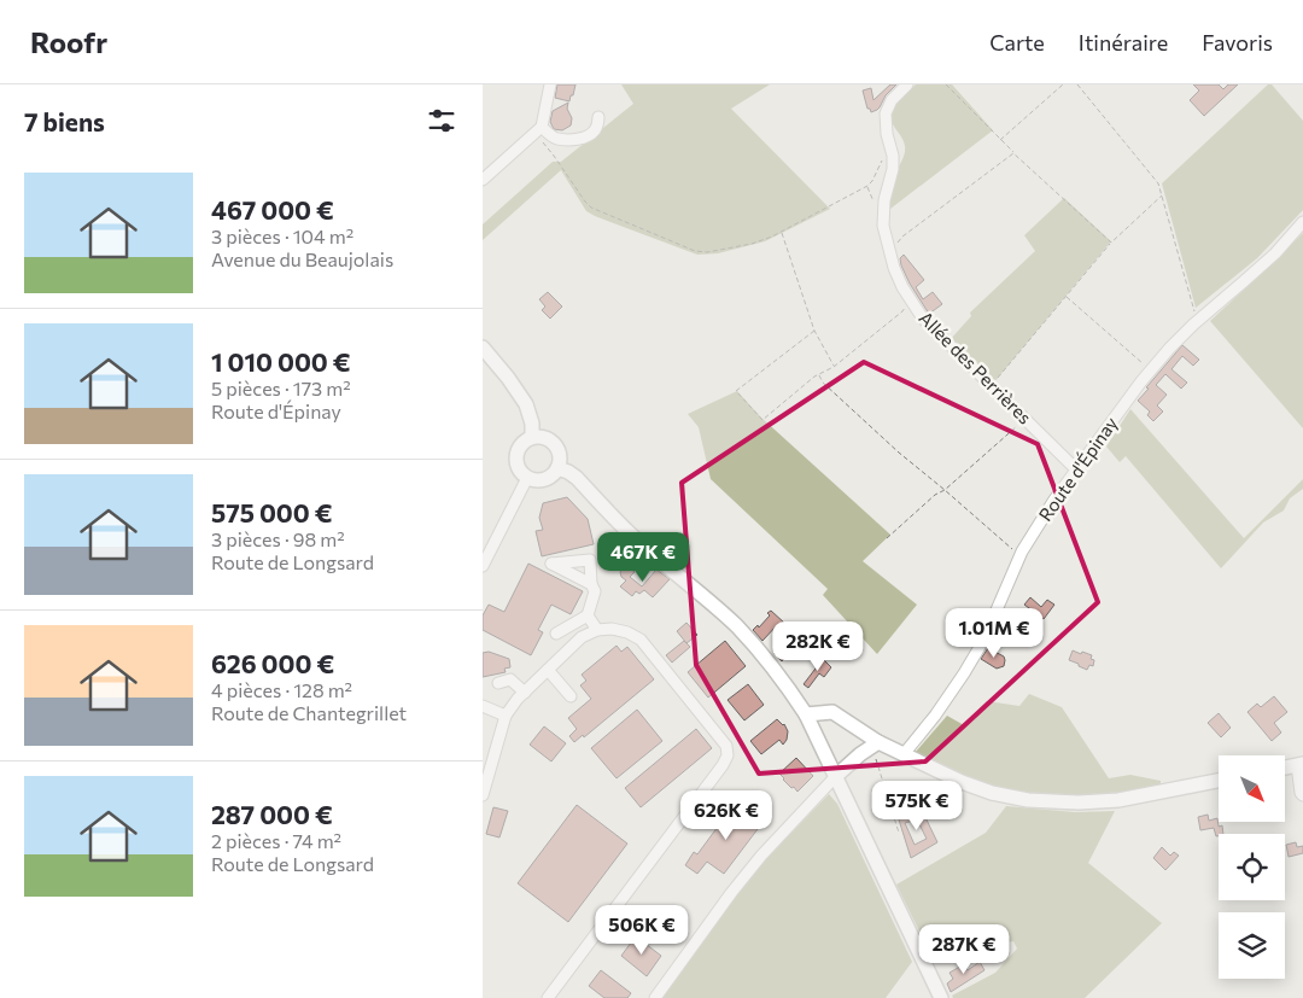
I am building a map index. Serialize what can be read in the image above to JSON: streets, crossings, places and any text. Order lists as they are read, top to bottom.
{
  "streets": {
    "street": ["Allée des Perrières", "Route d'Épinay"]
  },
  "crossings": [
    ["Allée des Perrières", "Route d'Épinay"]
  ],
  "north": "bottom right",
  "page": {
    "header": "Roofr",
    "nav": ["Carte", "Itinéraire", "Favoris"],
    "heading": "7 biens",
    "list": [
      {
        "name": "467 000 €",
        "note": "3 pièces · 104 m² · Avenue du Beaujolais"
      },
      {
        "name": "1 010 000 €",
        "note": "5 pièces · 173 m² · Route d'Épinay"
      },
      {
        "name": "575 000 €",
        "note": "3 pièces · 98 m² · Route de Longsard"
      },
      {
        "name": "626 000 €",
        "note": "4 pièces · 128 m² · Route de Chantegrillet"
      },
      {
        "name": "287 000 €",
        "note": "2 pièces · 74 m² · Route de Longsard"
      }
    ],
    "price": [
      "467K €",
      "1.01M €",
      "282K €",
      "575K €",
      "626K €",
      "506K €",
      "287K €"
    ]
  }
}
